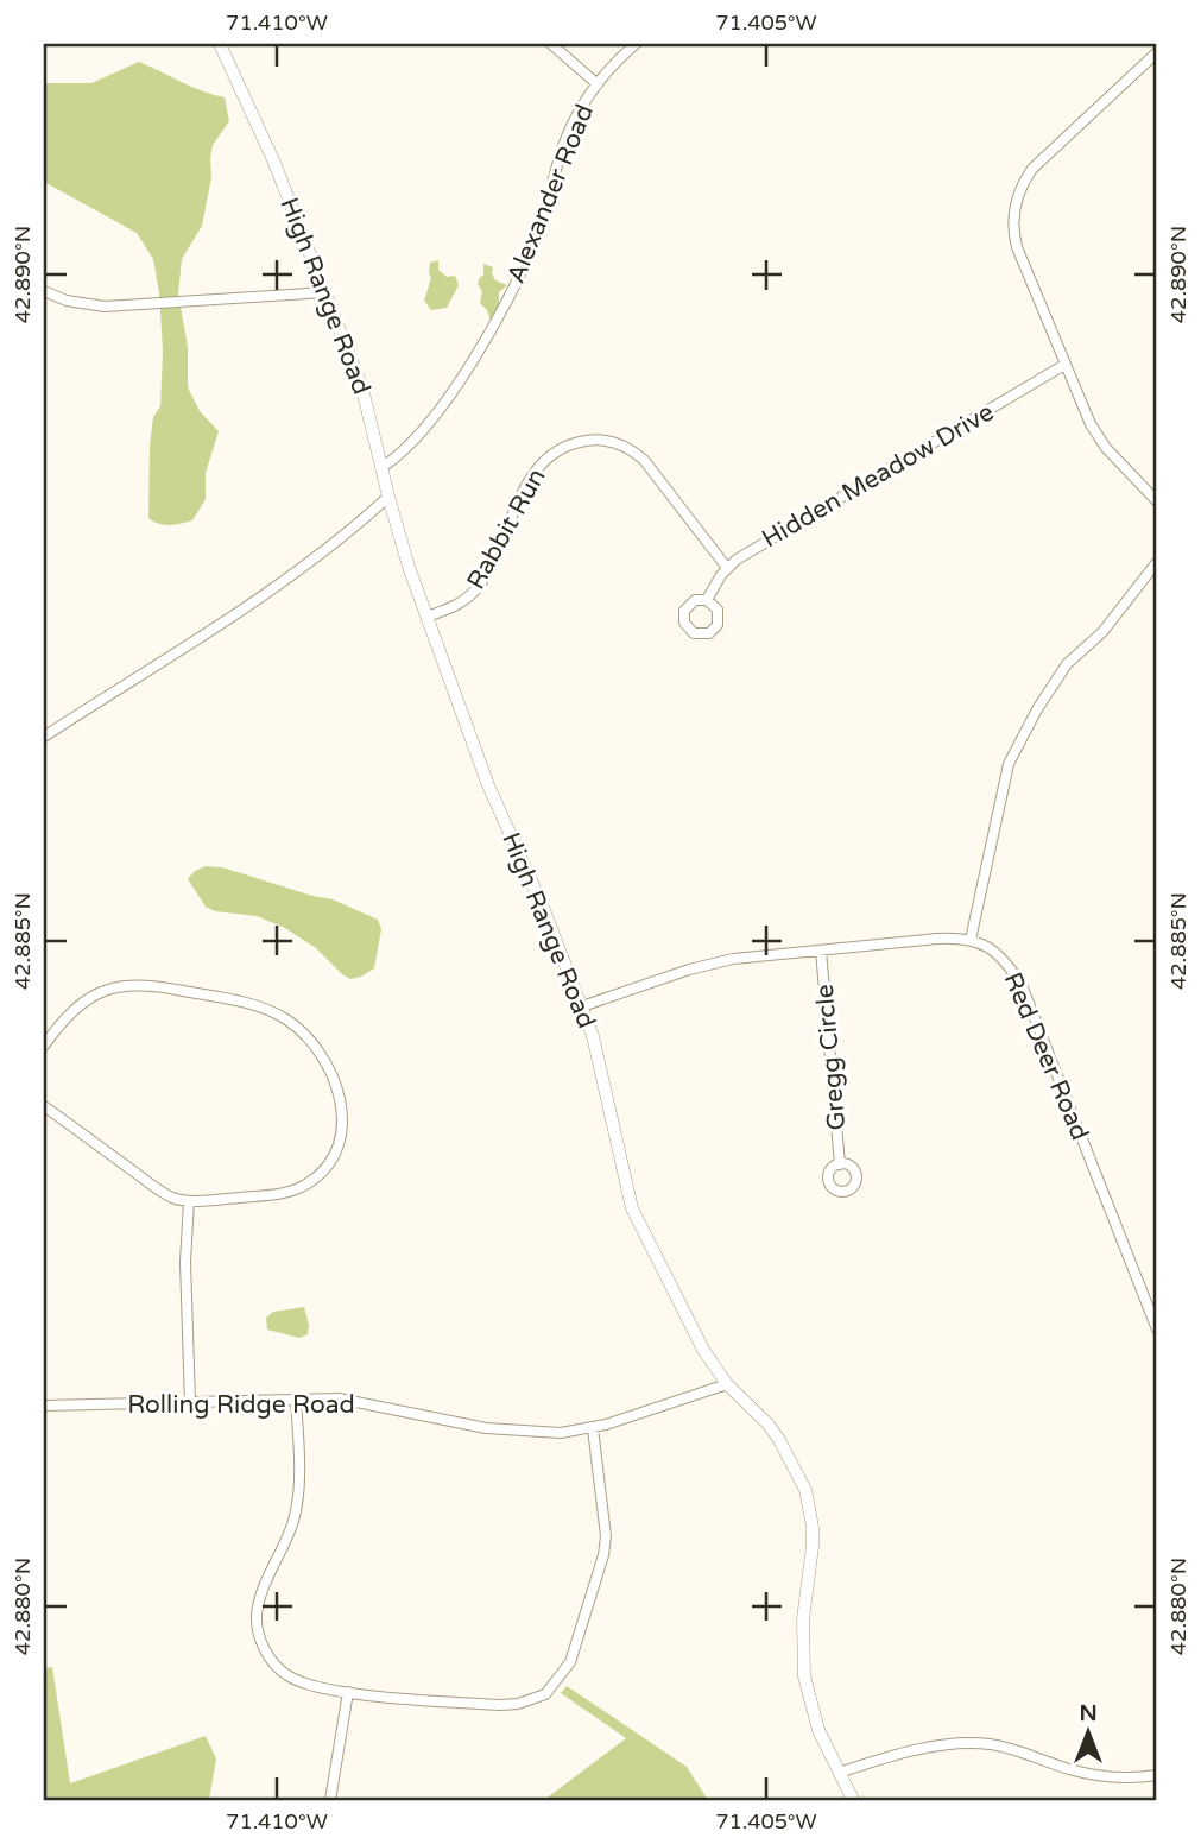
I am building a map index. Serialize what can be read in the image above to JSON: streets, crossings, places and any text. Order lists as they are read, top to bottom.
{
  "streets": {
    "street": [
      "Alexander Road",
      "High Range Road",
      "Hidden Meadow Drive",
      "Rabbit Run",
      "Red Deer Road",
      "Gregg Circle",
      "Rolling Ridge Road"
    ]
  },
  "crossings": [
    ["Alexander Road", "High Range Road"],
    ["High Range Road", "Rabbit Run"],
    ["High Range Road", "Rolling Ridge Road"],
    ["Hidden Meadow Drive", "Rabbit Run"]
  ],
  "north": "top",
  "coordinates": [
    "71.410°W",
    "71.405°W",
    "42.890°N",
    "42.885°N",
    "42.880°N"
  ]
}
